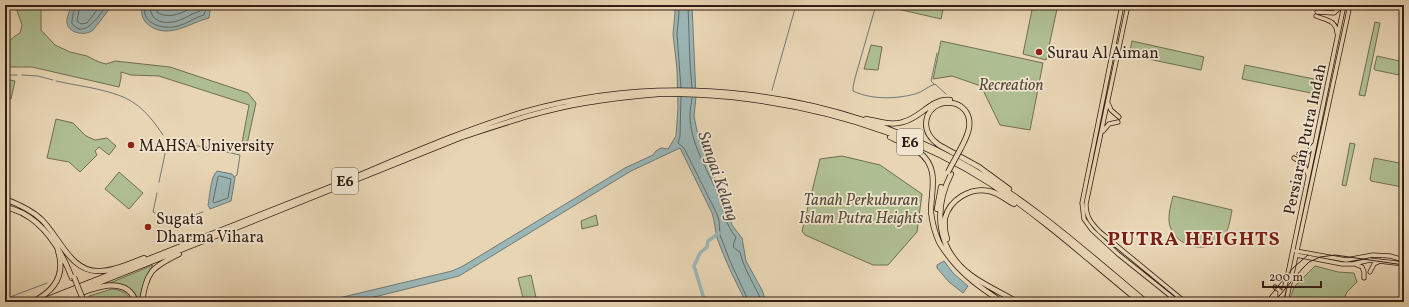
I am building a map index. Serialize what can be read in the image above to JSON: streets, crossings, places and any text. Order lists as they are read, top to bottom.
{
  "streets": {
    "highway": ["E6"],
    "main road": ["Persiaran Putra Indah"]
  },
  "districts": ["PUTRA HEIGHTS"],
  "water": ["Sungai Kelang"],
  "parks": ["Recreation", "Tanah Perkuburan Islam Putra Heights"],
  "places": ["Surau Al Aiman", "MAHSA University", "Sugata Dharma Vihara"],
  "scale_bar": "200 m"
}
